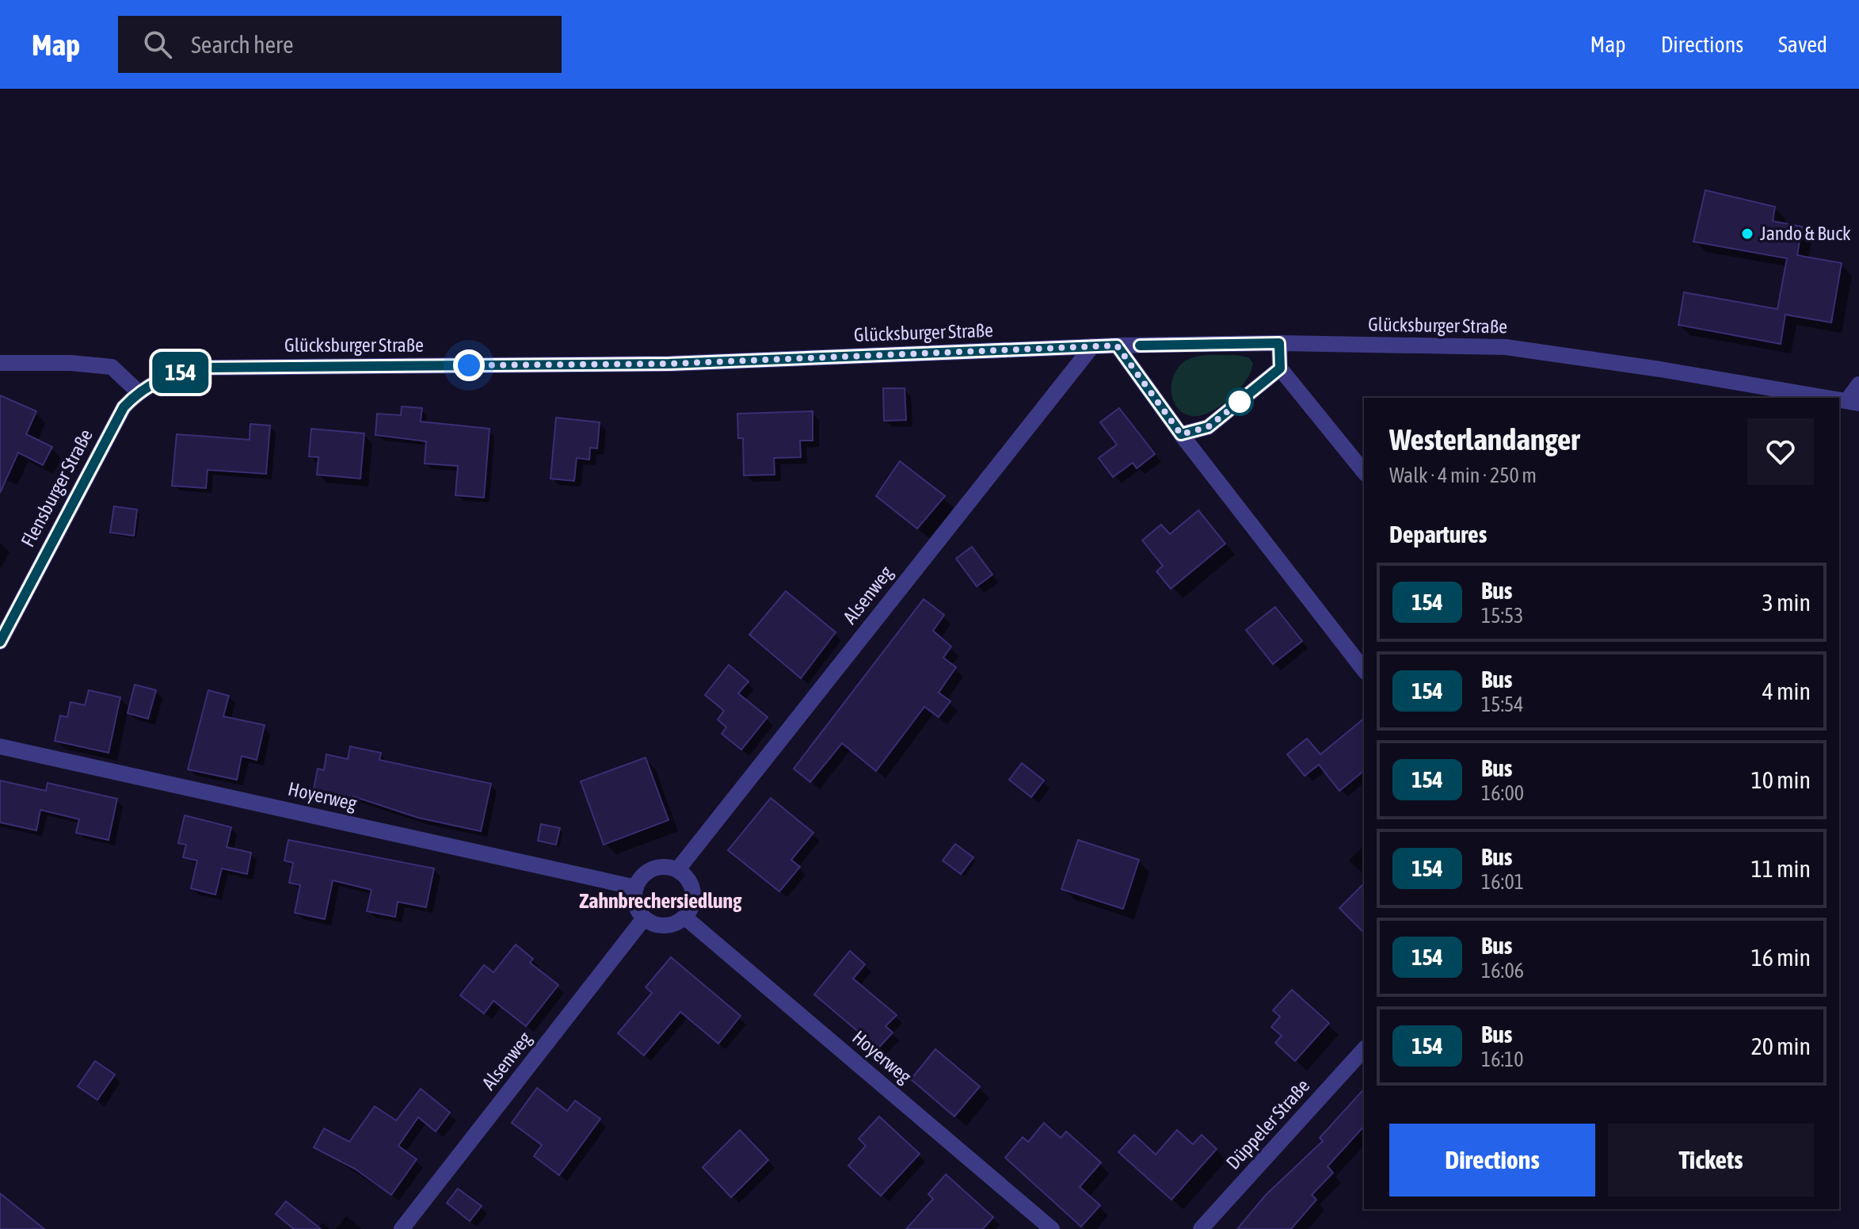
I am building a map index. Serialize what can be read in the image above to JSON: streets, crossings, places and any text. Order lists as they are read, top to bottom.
{
  "streets": {
    "street": [
      "Glücksburger Straße",
      "Flensburger Straße",
      "Alsenweg",
      "Hoyerweg",
      "Düppeler Straße"
    ]
  },
  "crossings": [
    ["Glücksburger Straße", "Flensburger Straße"],
    ["Glücksburger Straße", "Alsenweg"],
    ["Alsenweg", "Hoyerweg"]
  ],
  "districts": ["Zahnbrechersiedlung"],
  "places": ["Jando & Buck"],
  "lines": ["bus line 154"],
  "page": {
    "header": "Map",
    "search": "Search here",
    "nav": ["Map", "Directions", "Saved"],
    "on_map": "154",
    "heading": [
      ["Westerlandanger", "Walk · 4 min · 250 m"],
      "Departures"
    ],
    "list": [
      {
        "mark": "154",
        "name": "Bus",
        "note": "15:53",
        "value": "3 min"
      },
      {
        "mark": "154",
        "name": "Bus",
        "note": "15:54",
        "value": "4 min"
      },
      {
        "mark": "154",
        "name": "Bus",
        "note": "16:00",
        "value": "10 min"
      },
      {
        "mark": "154",
        "name": "Bus",
        "note": "16:01",
        "value": "11 min"
      },
      {
        "mark": "154",
        "name": "Bus",
        "note": "16:06",
        "value": "16 min"
      },
      {
        "mark": "154",
        "name": "Bus",
        "note": "16:10",
        "value": "20 min"
      }
    ],
    "buttons": ["Directions", "Tickets"]
  }
}
